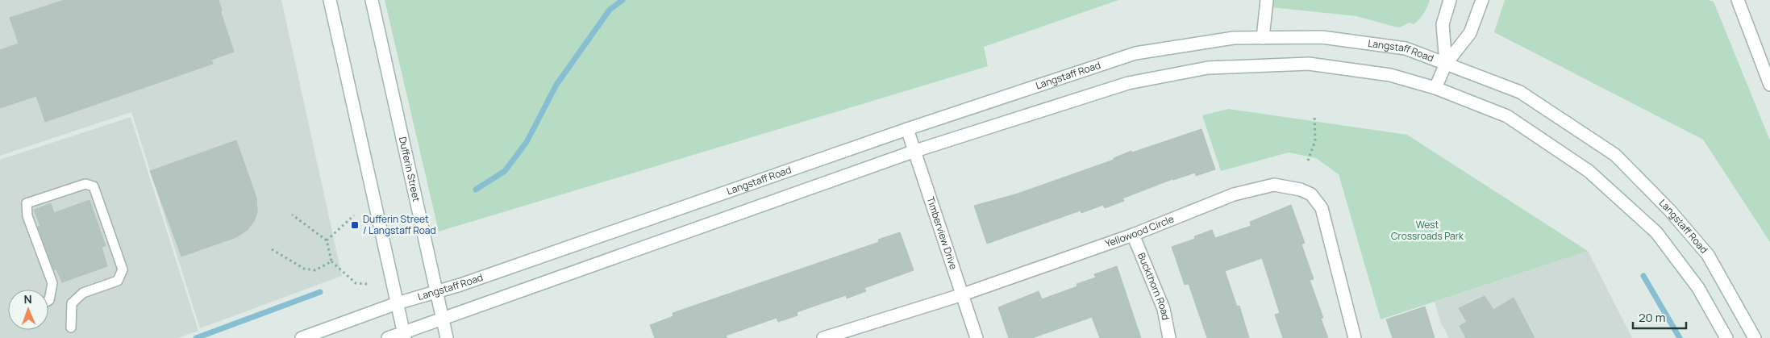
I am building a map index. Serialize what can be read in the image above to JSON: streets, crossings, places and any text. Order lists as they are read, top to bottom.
{
  "streets": {
    "main road": [
      "Langstaff Road",
      "Dufferin Street",
      "Yellowood Circle",
      "Timberview Drive",
      "Buckthorn Road"
    ]
  },
  "crossings": [
    ["Langstaff Road", "Dufferin Street"],
    ["Langstaff Road", "Timberview Drive"],
    ["Yellowood Circle", "Timberview Drive"],
    ["Yellowood Circle", "Buckthorn Road"]
  ],
  "parks": ["West Crossroads Park"],
  "places": {
    "transit": ["Dufferin Street / Langstaff Road"]
  },
  "scale_bar": "20 m",
  "north": "top"
}
